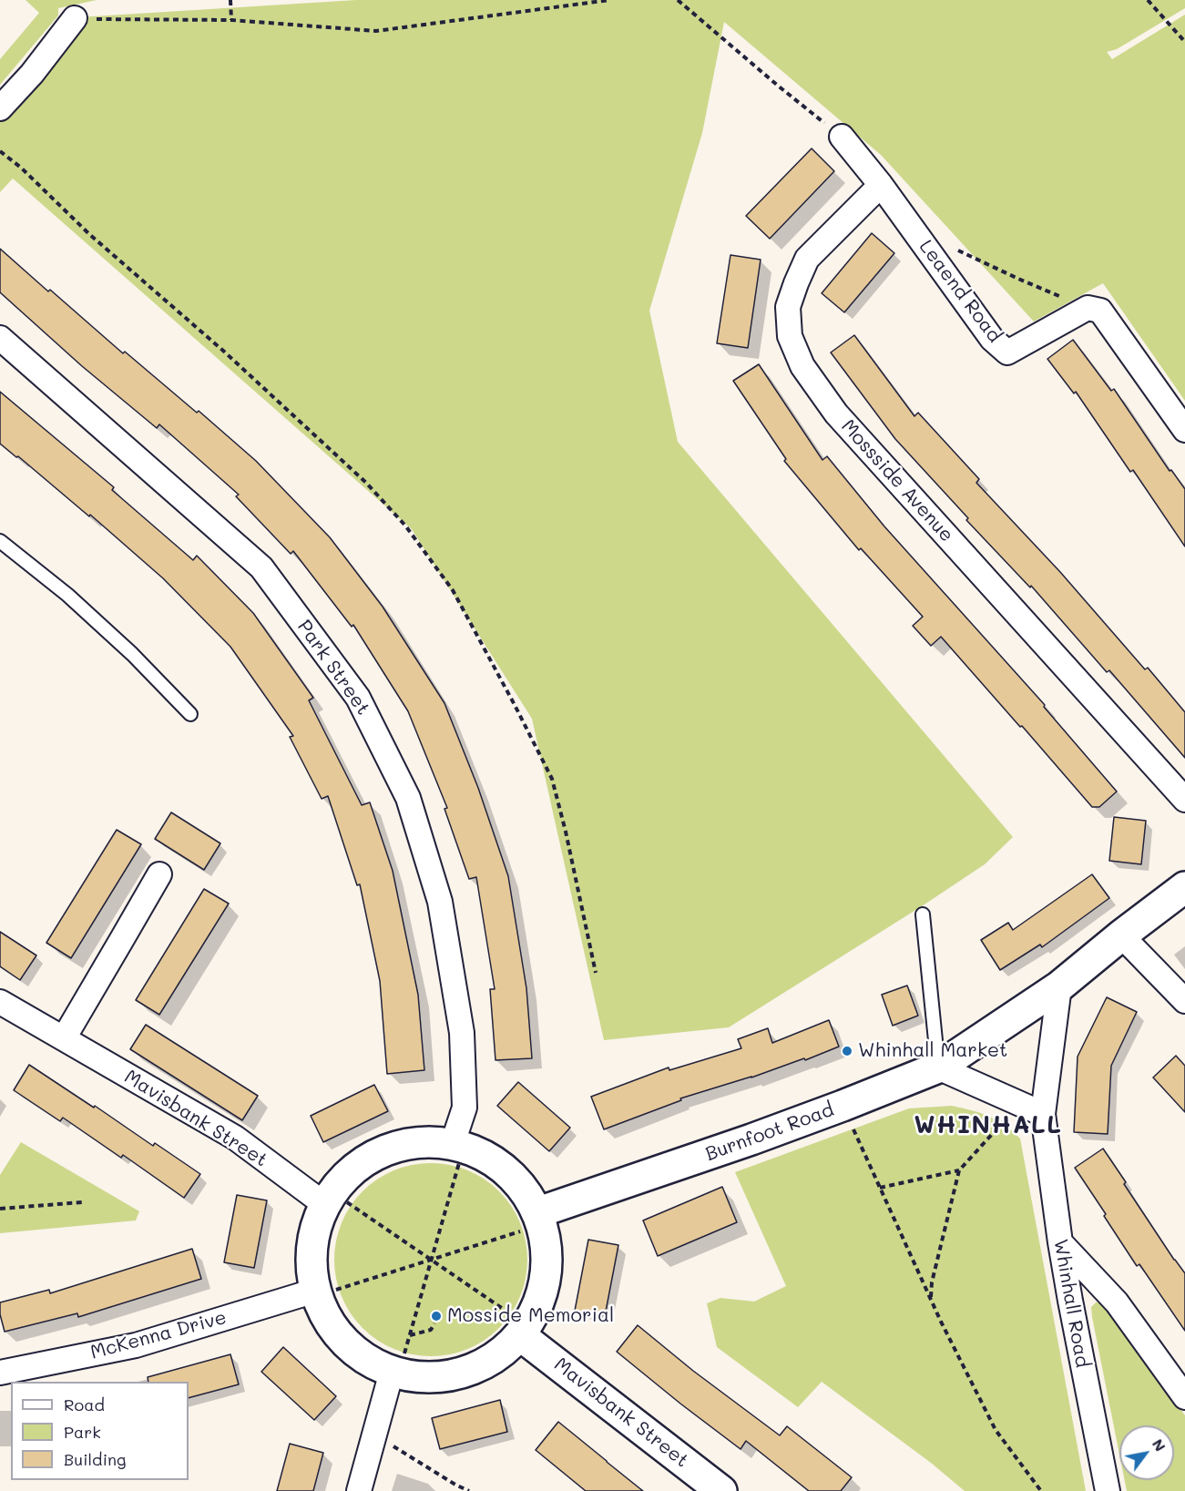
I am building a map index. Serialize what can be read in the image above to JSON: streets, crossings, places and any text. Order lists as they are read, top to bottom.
{
  "streets": {
    "street": [
      "Leaend Road",
      "Mossside Avenue",
      "Park Street",
      "Mavisbank Street",
      "Burnfoot Road",
      "Whinhall Road",
      "McKenna Drive"
    ]
  },
  "crossings": [
    ["Leaend Road", "Mossside Avenue"],
    ["Burnfoot Road", "Whinhall Road"]
  ],
  "districts": ["WHINHALL"],
  "places": ["Whinhall Market", "Mosside Memorial"],
  "legend": ["Road", "Park", "Building"],
  "north": "top right"
}
